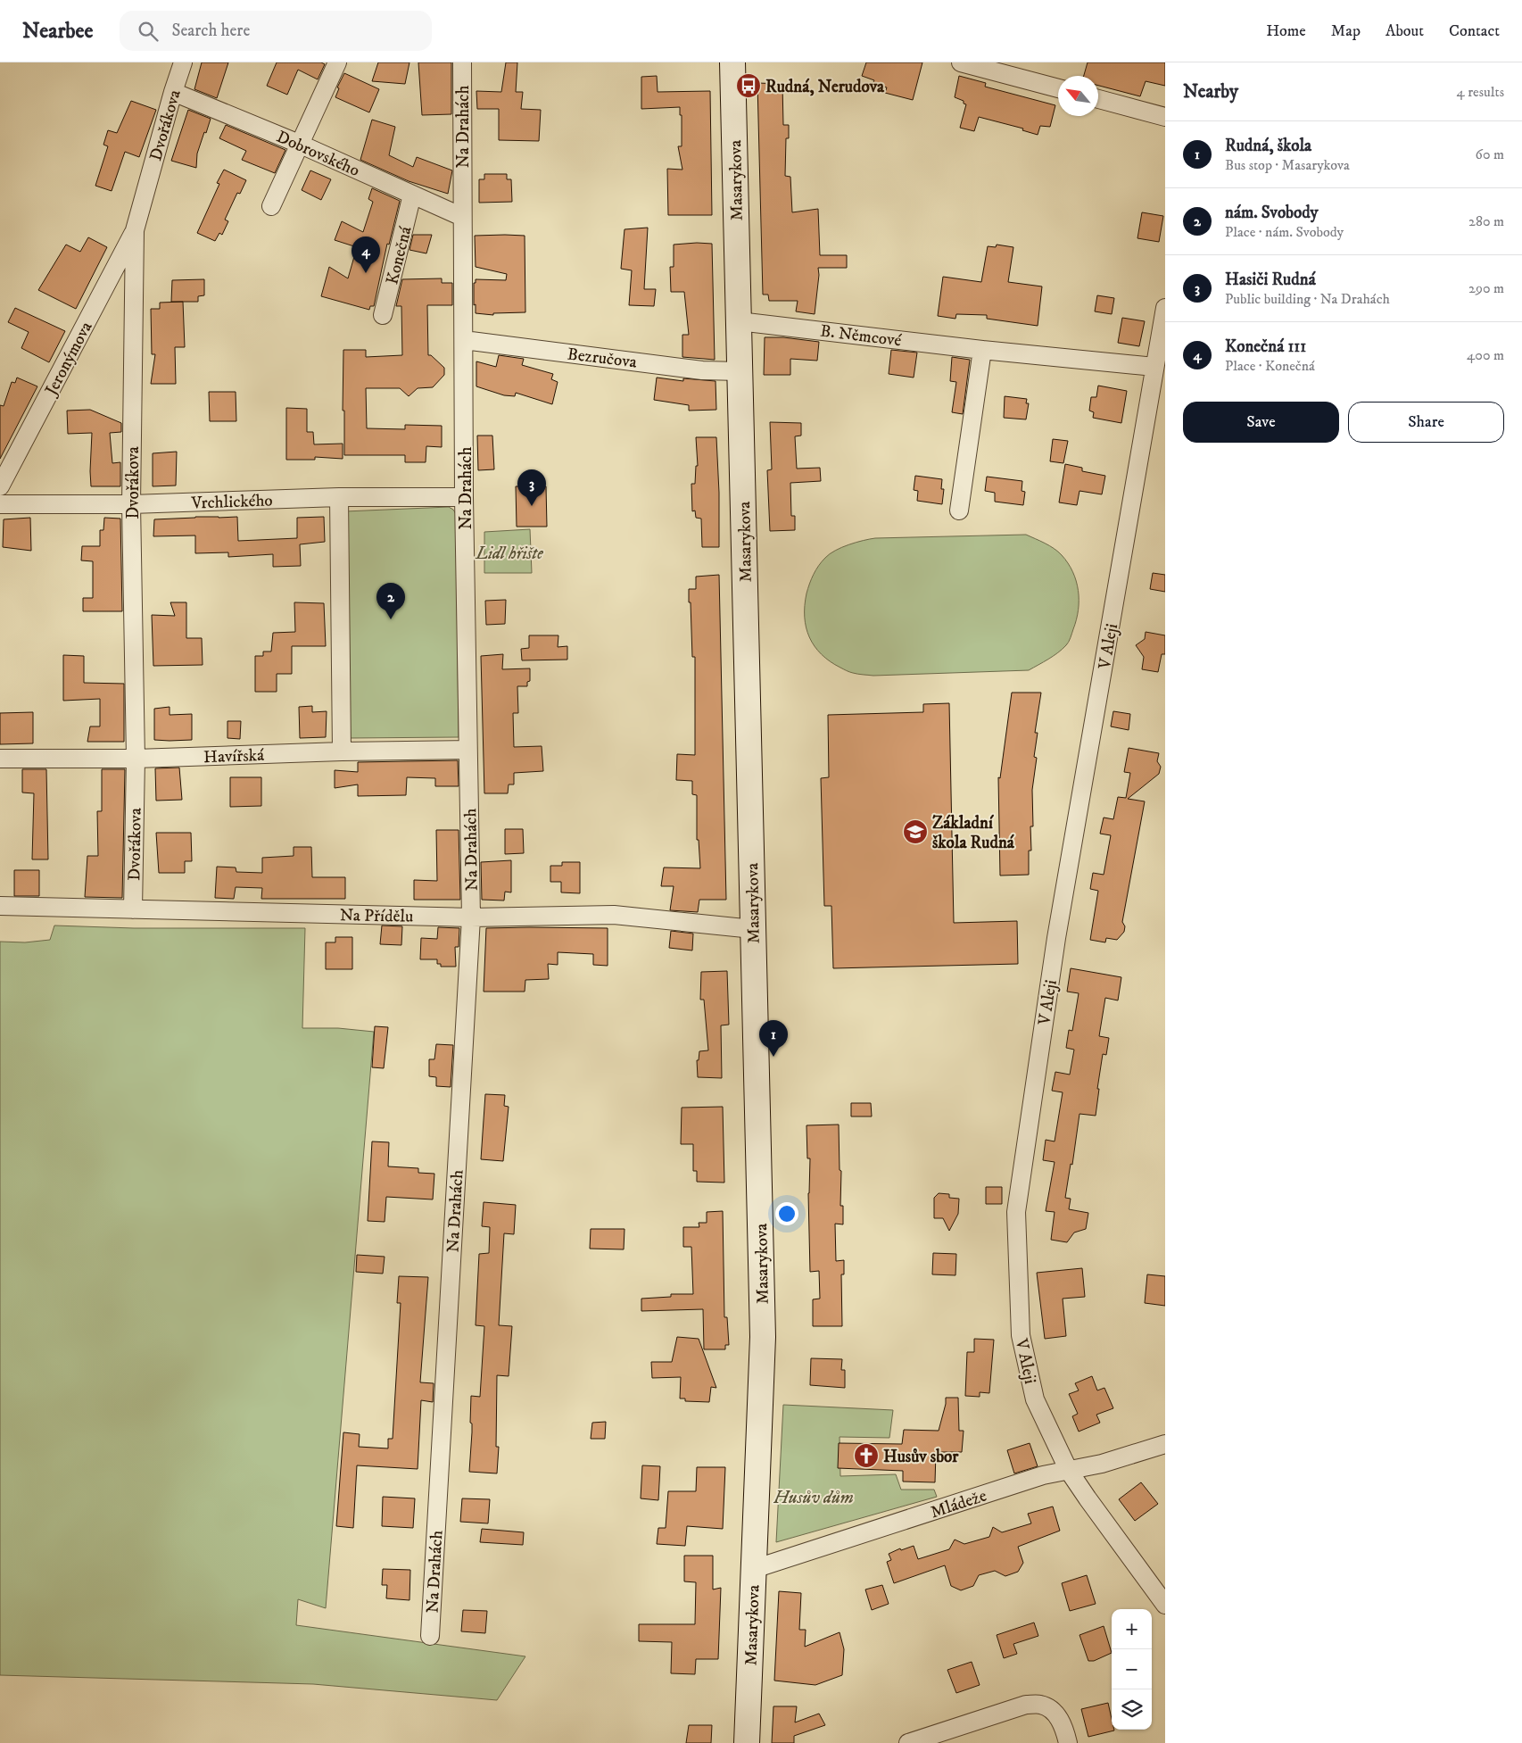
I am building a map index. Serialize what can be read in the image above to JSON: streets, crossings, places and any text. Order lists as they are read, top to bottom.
{
  "streets": {
    "main road": ["Masarykova"],
    "street": [
      "Dvořákova",
      "Na Drahách",
      "Dobrovského",
      "Konečná",
      "B. Němcové",
      "Bezručova",
      "Jeronýmova",
      "Vrchlického",
      "V Aleji",
      "Havířská",
      "Na Přídělu",
      "Mládeže"
    ]
  },
  "crossings": [
    ["Dvořákova", "Dobrovského"],
    ["Dvořákova", "Jeronýmova"],
    ["Dvořákova", "Vrchlického"],
    ["Dvořákova", "Havířská"],
    ["Dvořákova", "Na Přídělu"],
    ["Na Drahách", "Dobrovského"],
    ["Na Drahách", "Bezručova"],
    ["Na Drahách", "Vrchlického"],
    ["Na Drahách", "Havířská"],
    ["Na Drahách", "Na Přídělu"],
    ["Dobrovského", "Konečná"],
    ["Masarykova", "B. Němcové"],
    ["Masarykova", "Bezručova"],
    ["Masarykova", "Na Přídělu"],
    ["Masarykova", "Mládeže"],
    ["B. Němcové", "V Aleji"],
    ["V Aleji", "Mládeže"]
  ],
  "parks": ["Lidl hřište", "Husův dům"],
  "places": {
    "bus stop": ["Rudná, Nerudova"],
    "school or university": ["Základní škola Rudná"],
    "church": ["Husův sbor"]
  },
  "north": "top left",
  "page": {
    "header": "Nearbee",
    "search": "Search here",
    "nav": [
      "Home",
      "Map",
      "About",
      "Contact"
    ],
    "heading": ["Nearby", "4 results"],
    "list": [
      {
        "mark": "1",
        "name": "Rudná, škola",
        "note": "Bus stop · Masarykova",
        "value": "60 m"
      },
      {
        "mark": "2",
        "name": "nám. Svobody",
        "note": "Place · nám. Svobody",
        "value": "280 m"
      },
      {
        "mark": "3",
        "name": "Hasiči Rudná",
        "note": "Public building · Na Drahách",
        "value": "290 m"
      },
      {
        "mark": "4",
        "name": "Konečná 111",
        "note": "Place · Konečná",
        "value": "400 m"
      }
    ],
    "pins": [
      "4",
      "3",
      "2",
      "1"
    ],
    "buttons": ["Save", "Share"],
    "map_buttons": ["+", "−"]
  }
}
